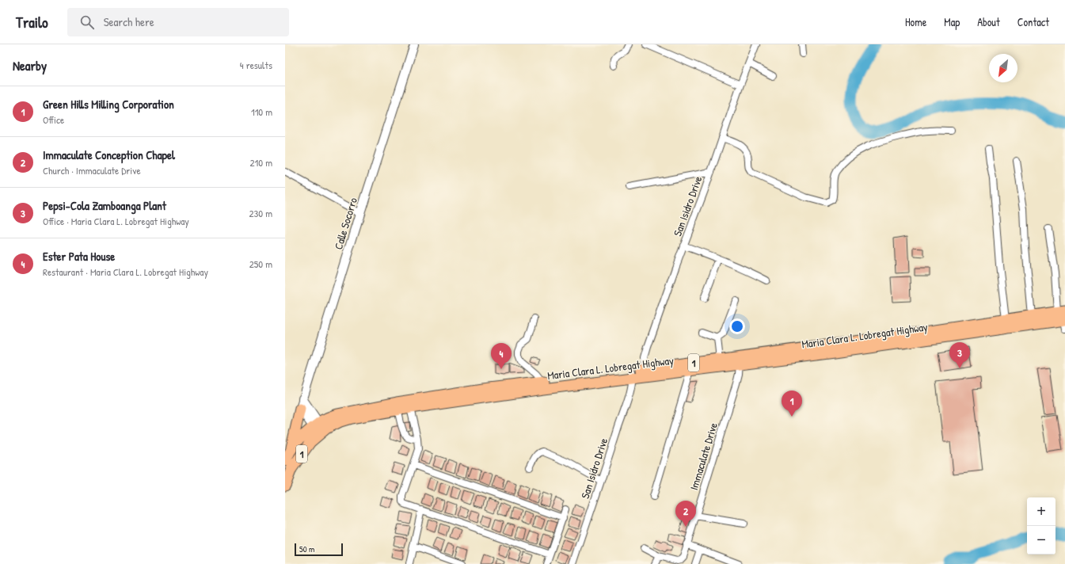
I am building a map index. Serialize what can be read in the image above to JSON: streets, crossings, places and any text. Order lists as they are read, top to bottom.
{
  "streets": {
    "highway": ["Maria Clara L. Lobregat Highway", "1"],
    "street": ["San Isidro Drive", "Calle Socorro", "Immaculate Drive"]
  },
  "crossings": [
    ["San Isidro Drive", "Maria Clara L. Lobregat Highway"],
    ["Maria Clara L. Lobregat Highway", "Immaculate Drive"]
  ],
  "scale_bar": "50 m",
  "north": "bottom left",
  "page": {
    "header": "Trailo",
    "search": "Search here",
    "nav": [
      "Home",
      "Map",
      "About",
      "Contact"
    ],
    "heading": ["Nearby", "4 results"],
    "list": [
      {
        "mark": "1",
        "name": "Green Hills Milling Corporation",
        "note": "Office",
        "value": "110 m"
      },
      {
        "mark": "2",
        "name": "Immaculate Conception Chapel",
        "note": "Church · Immaculate Drive",
        "value": "210 m"
      },
      {
        "mark": "3",
        "name": "Pepsi-Cola Zamboanga Plant",
        "note": "Office · Maria Clara L. Lobregat Highway",
        "value": "230 m"
      },
      {
        "mark": "4",
        "name": "Ester Pata House",
        "note": "Restaurant · Maria Clara L. Lobregat Highway",
        "value": "250 m"
      }
    ],
    "pins": [
      "3",
      "4",
      "1",
      "2"
    ],
    "map_buttons": ["+", "−"],
    "scale": "50 m"
  }
}
